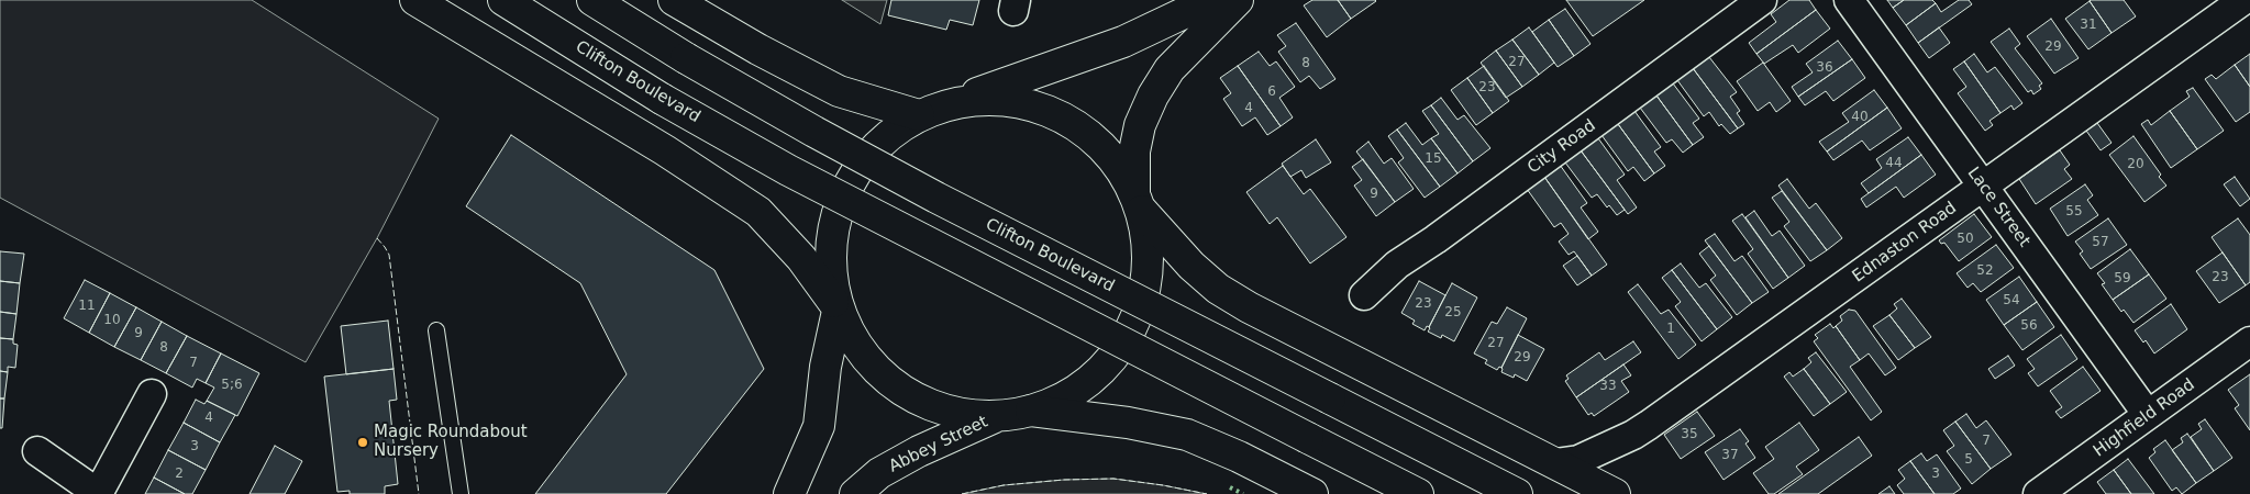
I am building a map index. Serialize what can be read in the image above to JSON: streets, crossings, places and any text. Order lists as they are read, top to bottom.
{
  "streets": {
    "main road": ["Clifton Boulevard", "Abbey Street"],
    "street": [
      "City Road",
      "Lace Street",
      "Ednaston Road",
      "Highfield Road"
    ]
  },
  "crossings": [
    ["Lace Street", "Ednaston Road"],
    ["Lace Street", "Highfield Road"]
  ],
  "places": ["Magic Roundabout Nursery"],
  "house_numbers": [
    "31",
    "29",
    "27",
    "8",
    "36",
    "23",
    "6",
    "4",
    "40",
    "15",
    "44",
    "20",
    "9",
    "55",
    "50",
    "57",
    "52",
    "23",
    "59",
    "54",
    "23",
    "11",
    "25",
    "10",
    "56",
    "1",
    "9",
    "27",
    "8",
    "29",
    "7",
    "5;6",
    "33",
    "4",
    "35",
    "7",
    "3",
    "37",
    "5",
    "2",
    "3"
  ]
}
